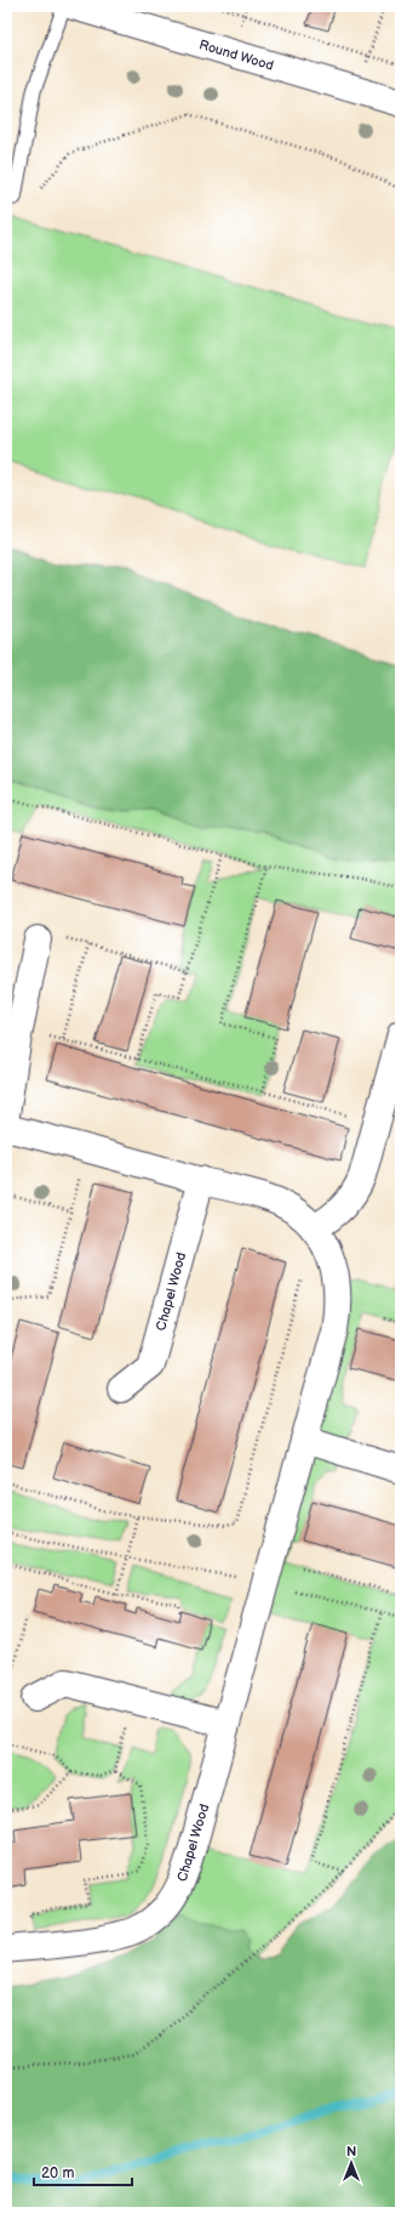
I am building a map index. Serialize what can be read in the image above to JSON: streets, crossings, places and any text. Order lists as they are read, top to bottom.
{
  "streets": {
    "street": ["Round Wood", "Chapel Wood"]
  },
  "scale_bar": "20 m",
  "north": "top"
}
